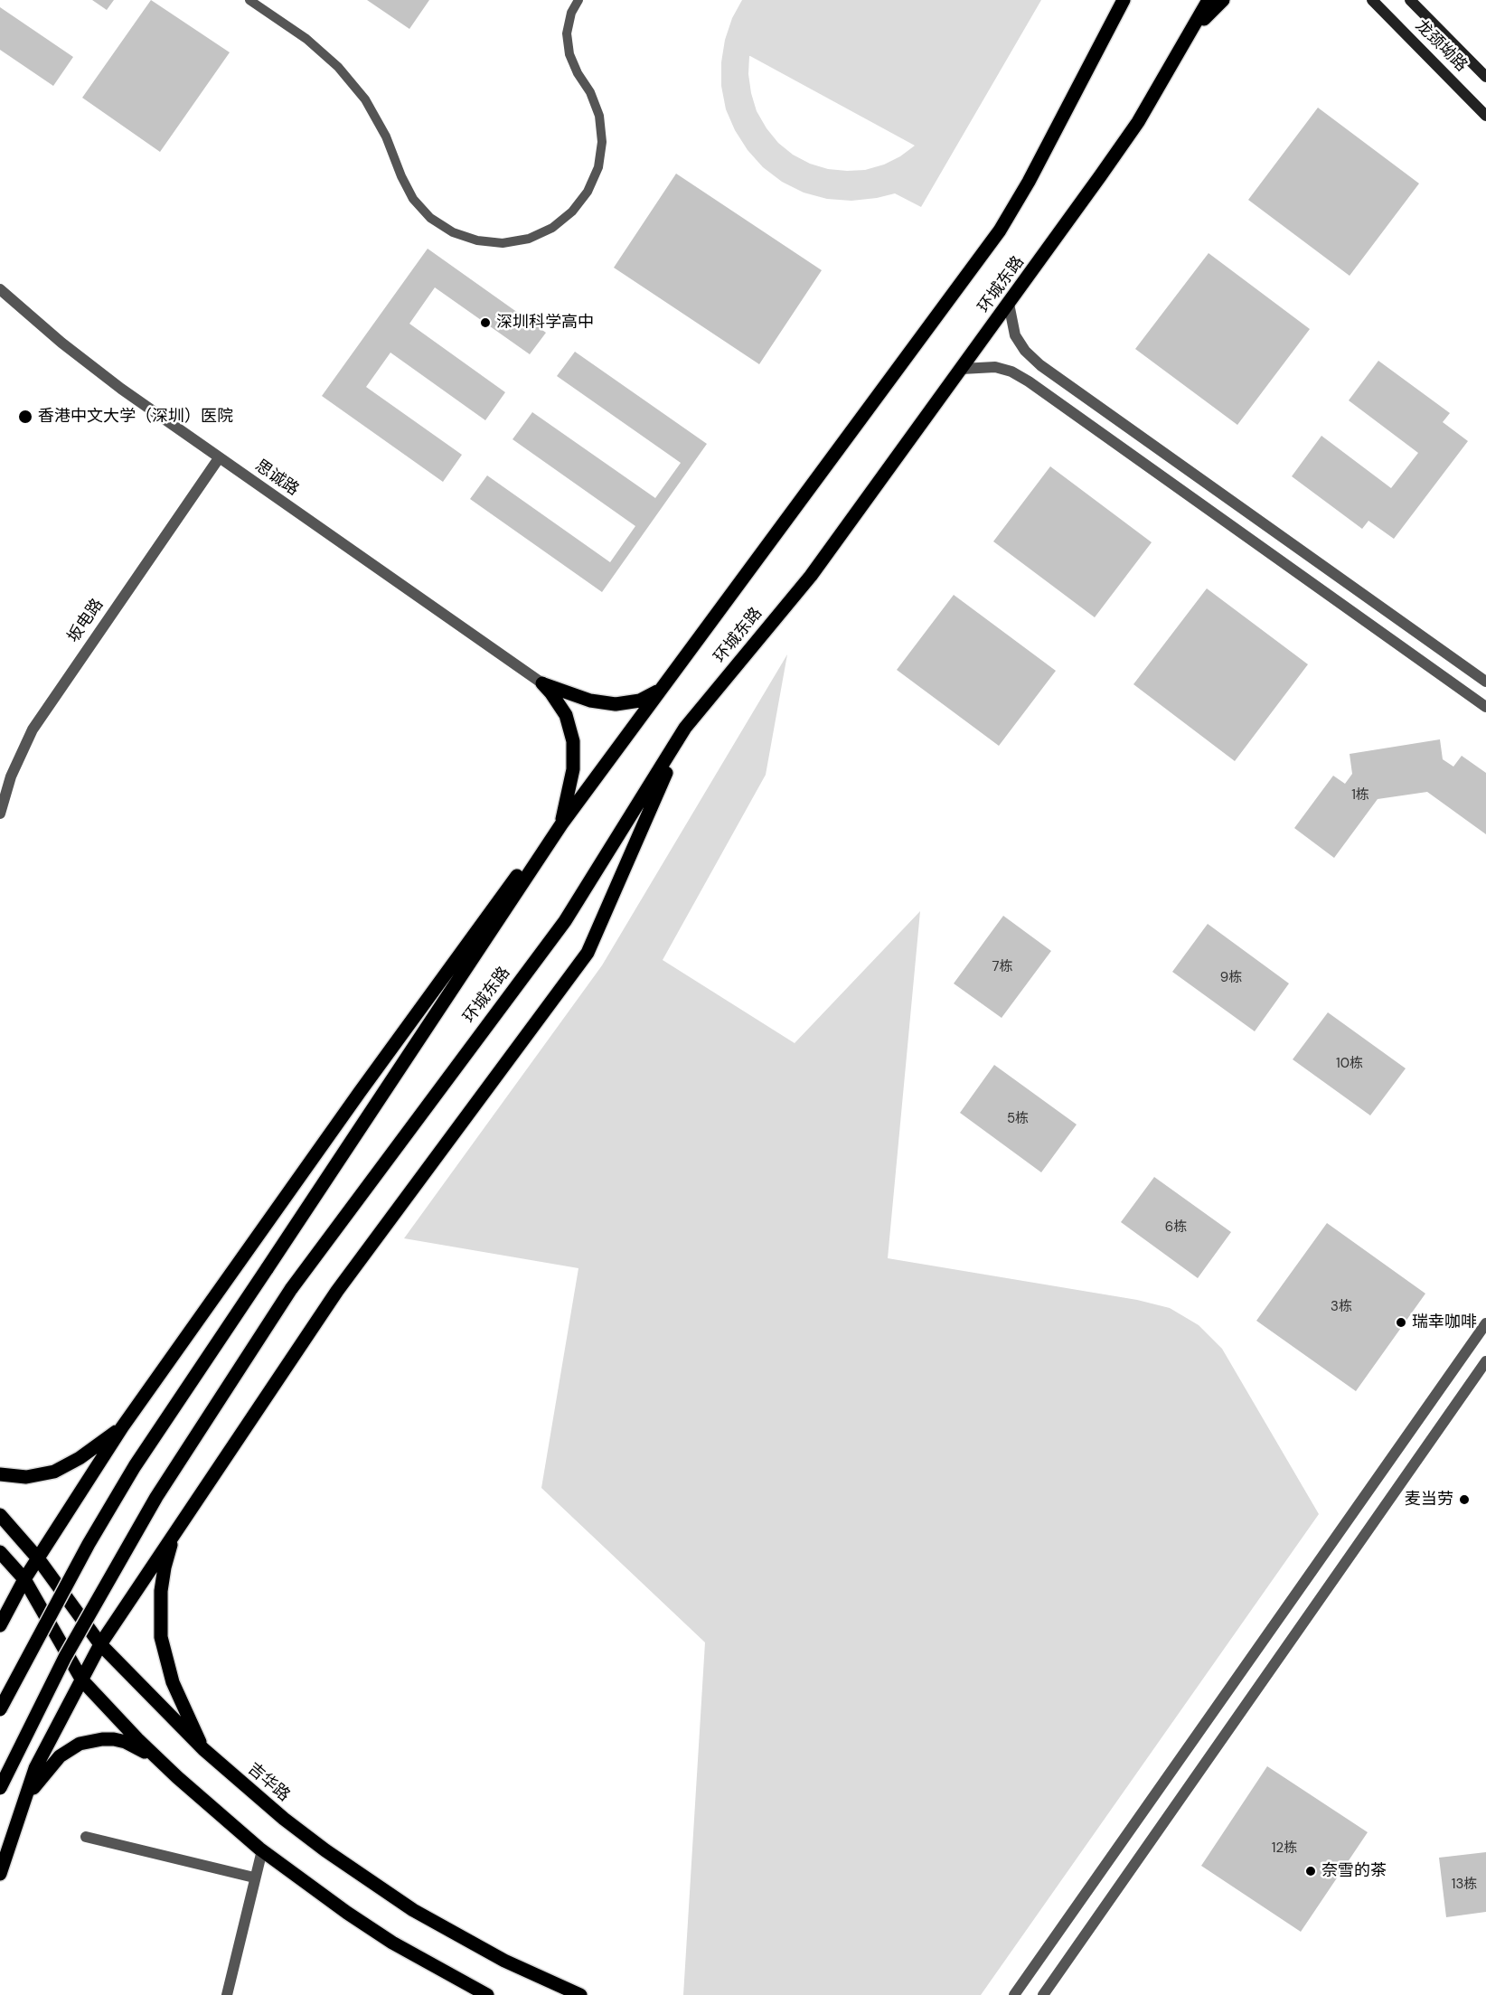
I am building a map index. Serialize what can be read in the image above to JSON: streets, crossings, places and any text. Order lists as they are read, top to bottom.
{
  "streets": {
    "main road": ["龙颈坳路", "环城东路", "吉华路"],
    "street": ["思诚路", "坂电路"]
  },
  "crossings": [
    ["思诚路", "坂电路"]
  ],
  "places": [
    "深圳科学高中",
    "香港中文大学（深圳）医院",
    "瑞幸咖啡",
    "麦当劳",
    "奈雪的茶"
  ],
  "house_numbers": [
    "1栋",
    "7栋",
    "9栋",
    "10栋",
    "5栋",
    "6栋",
    "3栋",
    "12栋",
    "13栋"
  ]
}
